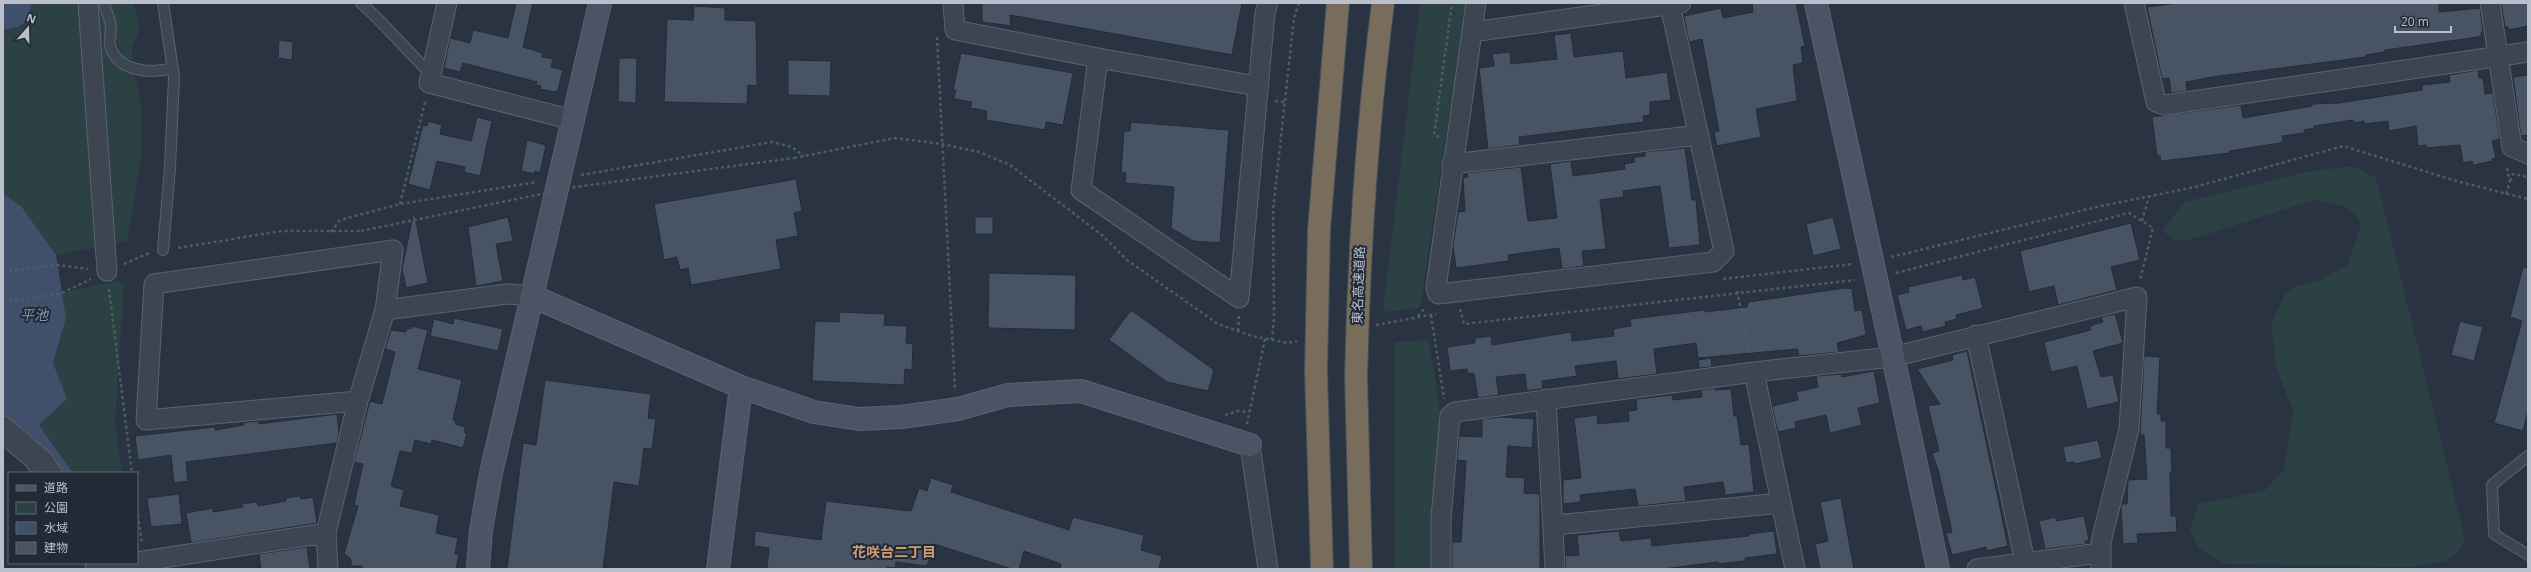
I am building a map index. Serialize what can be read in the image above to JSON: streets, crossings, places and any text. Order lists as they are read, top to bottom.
{
  "streets": {
    "highway": ["東名高速道路"]
  },
  "districts": ["花咲台二丁目"],
  "water": ["平池"],
  "legend": [
    "道路",
    "公園",
    "水域",
    "建物"
  ],
  "scale_bar": "20 m",
  "north": "top"
}
